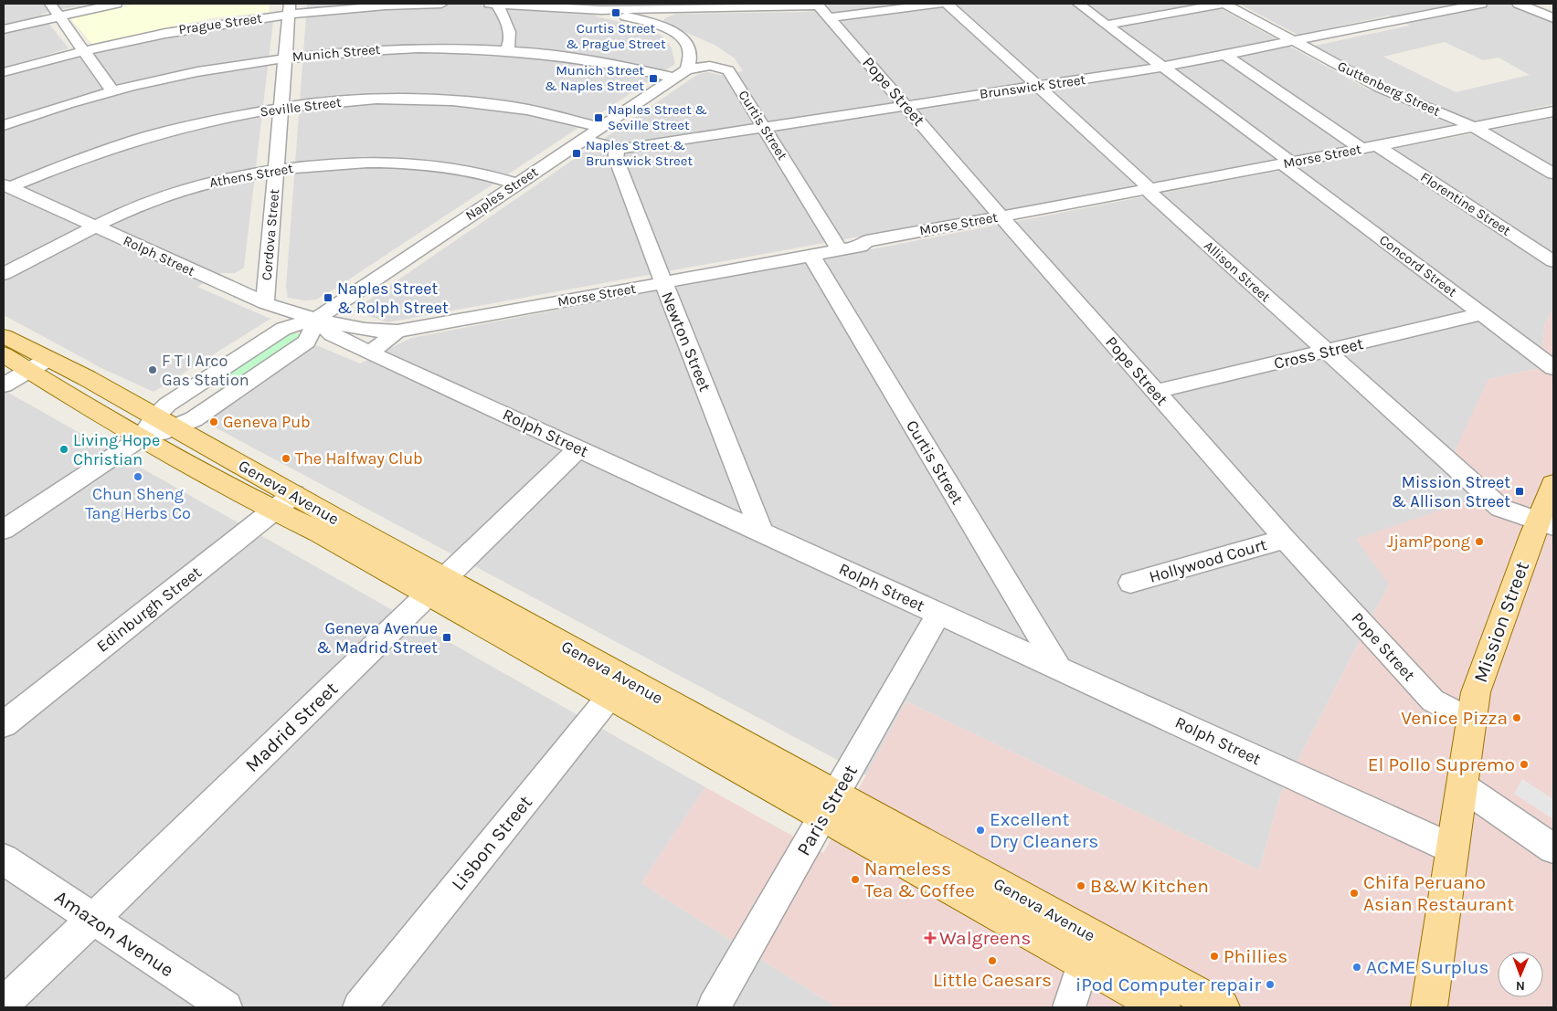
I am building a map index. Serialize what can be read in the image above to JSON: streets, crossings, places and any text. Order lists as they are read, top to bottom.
{
  "streets": {
    "main road": ["Geneva Avenue", "Mission Street"],
    "street": [
      "Prague Street",
      "Munich Street",
      "Brunswick Street",
      "Guttenberg Street",
      "Pope Street",
      "Seville Street",
      "Curtis Street",
      "Morse Street",
      "Athens Street",
      "Naples Street",
      "Florentine Street",
      "Cordova Street",
      "Rolph Street",
      "Concord Street",
      "Allison Street",
      "Newton Street",
      "Cross Street",
      "Hollywood Court",
      "Edinburgh Street",
      "Madrid Street",
      "Paris Street",
      "Lisbon Street",
      "Amazon Avenue"
    ]
  },
  "crossings": [
    ["Prague Street", "Cordova Street"],
    ["Munich Street", "Naples Street"],
    ["Munich Street", "Cordova Street"],
    ["Brunswick Street", "Guttenberg Street"],
    ["Brunswick Street", "Pope Street"],
    ["Brunswick Street", "Curtis Street"],
    ["Brunswick Street", "Naples Street"],
    ["Brunswick Street", "Concord Street"],
    ["Brunswick Street", "Allison Street"],
    ["Brunswick Street", "Newton Street"],
    ["Guttenberg Street", "Morse Street"],
    ["Pope Street", "Morse Street"],
    ["Pope Street", "Cross Street"],
    ["Pope Street", "Hollywood Court"],
    ["Pope Street", "Mission Street"],
    ["Seville Street", "Naples Street"],
    ["Seville Street", "Cordova Street"],
    ["Seville Street", "Rolph Street"],
    ["Curtis Street", "Morse Street"],
    ["Curtis Street", "Rolph Street"],
    ["Morse Street", "Florentine Street"],
    ["Morse Street", "Rolph Street"],
    ["Morse Street", "Concord Street"],
    ["Morse Street", "Allison Street"],
    ["Morse Street", "Newton Street"],
    ["Athens Street", "Naples Street"],
    ["Athens Street", "Cordova Street"],
    ["Athens Street", "Rolph Street"],
    ["Naples Street", "Rolph Street"],
    ["Naples Street", "Geneva Avenue"],
    ["Cordova Street", "Rolph Street"],
    ["Rolph Street", "Newton Street"],
    ["Rolph Street", "Mission Street"],
    ["Rolph Street", "Madrid Street"],
    ["Rolph Street", "Paris Street"],
    ["Concord Street", "Cross Street"],
    ["Allison Street", "Cross Street"],
    ["Allison Street", "Mission Street"],
    ["Geneva Avenue", "Edinburgh Street"],
    ["Geneva Avenue", "Madrid Street"],
    ["Geneva Avenue", "Paris Street"],
    ["Geneva Avenue", "Lisbon Street"],
    ["Madrid Street", "Amazon Avenue"]
  ],
  "places": {
    "transit": [
      "Curtis Street & Prague Street",
      "Munich Street & Naples Street",
      "Naples Street & Seville Street",
      "Naples Street & Brunswick Street",
      "Naples Street & Rolph Street",
      "Mission Street & Allison Street",
      "Geneva Avenue & Madrid Street"
    ],
    "other": [
      "F T I Arco Gas Station",
      "Geneva Pub",
      "Living Hope Christian",
      "The Halfway Club",
      "Chun Sheng Tang Herbs Co",
      "JjamPpong",
      "Venice Pizza",
      "El Pollo Supremo",
      "Excellent Dry Cleaners",
      "Nameless Tea & Coffee",
      "B&W Kitchen",
      "Chifa Peruano Asian Restaurant",
      "Phillies",
      "Little Caesars",
      "ACME Surplus",
      "iPod Computer repair"
    ],
    "health": ["Walgreens"]
  },
  "north": "bottom"
}
